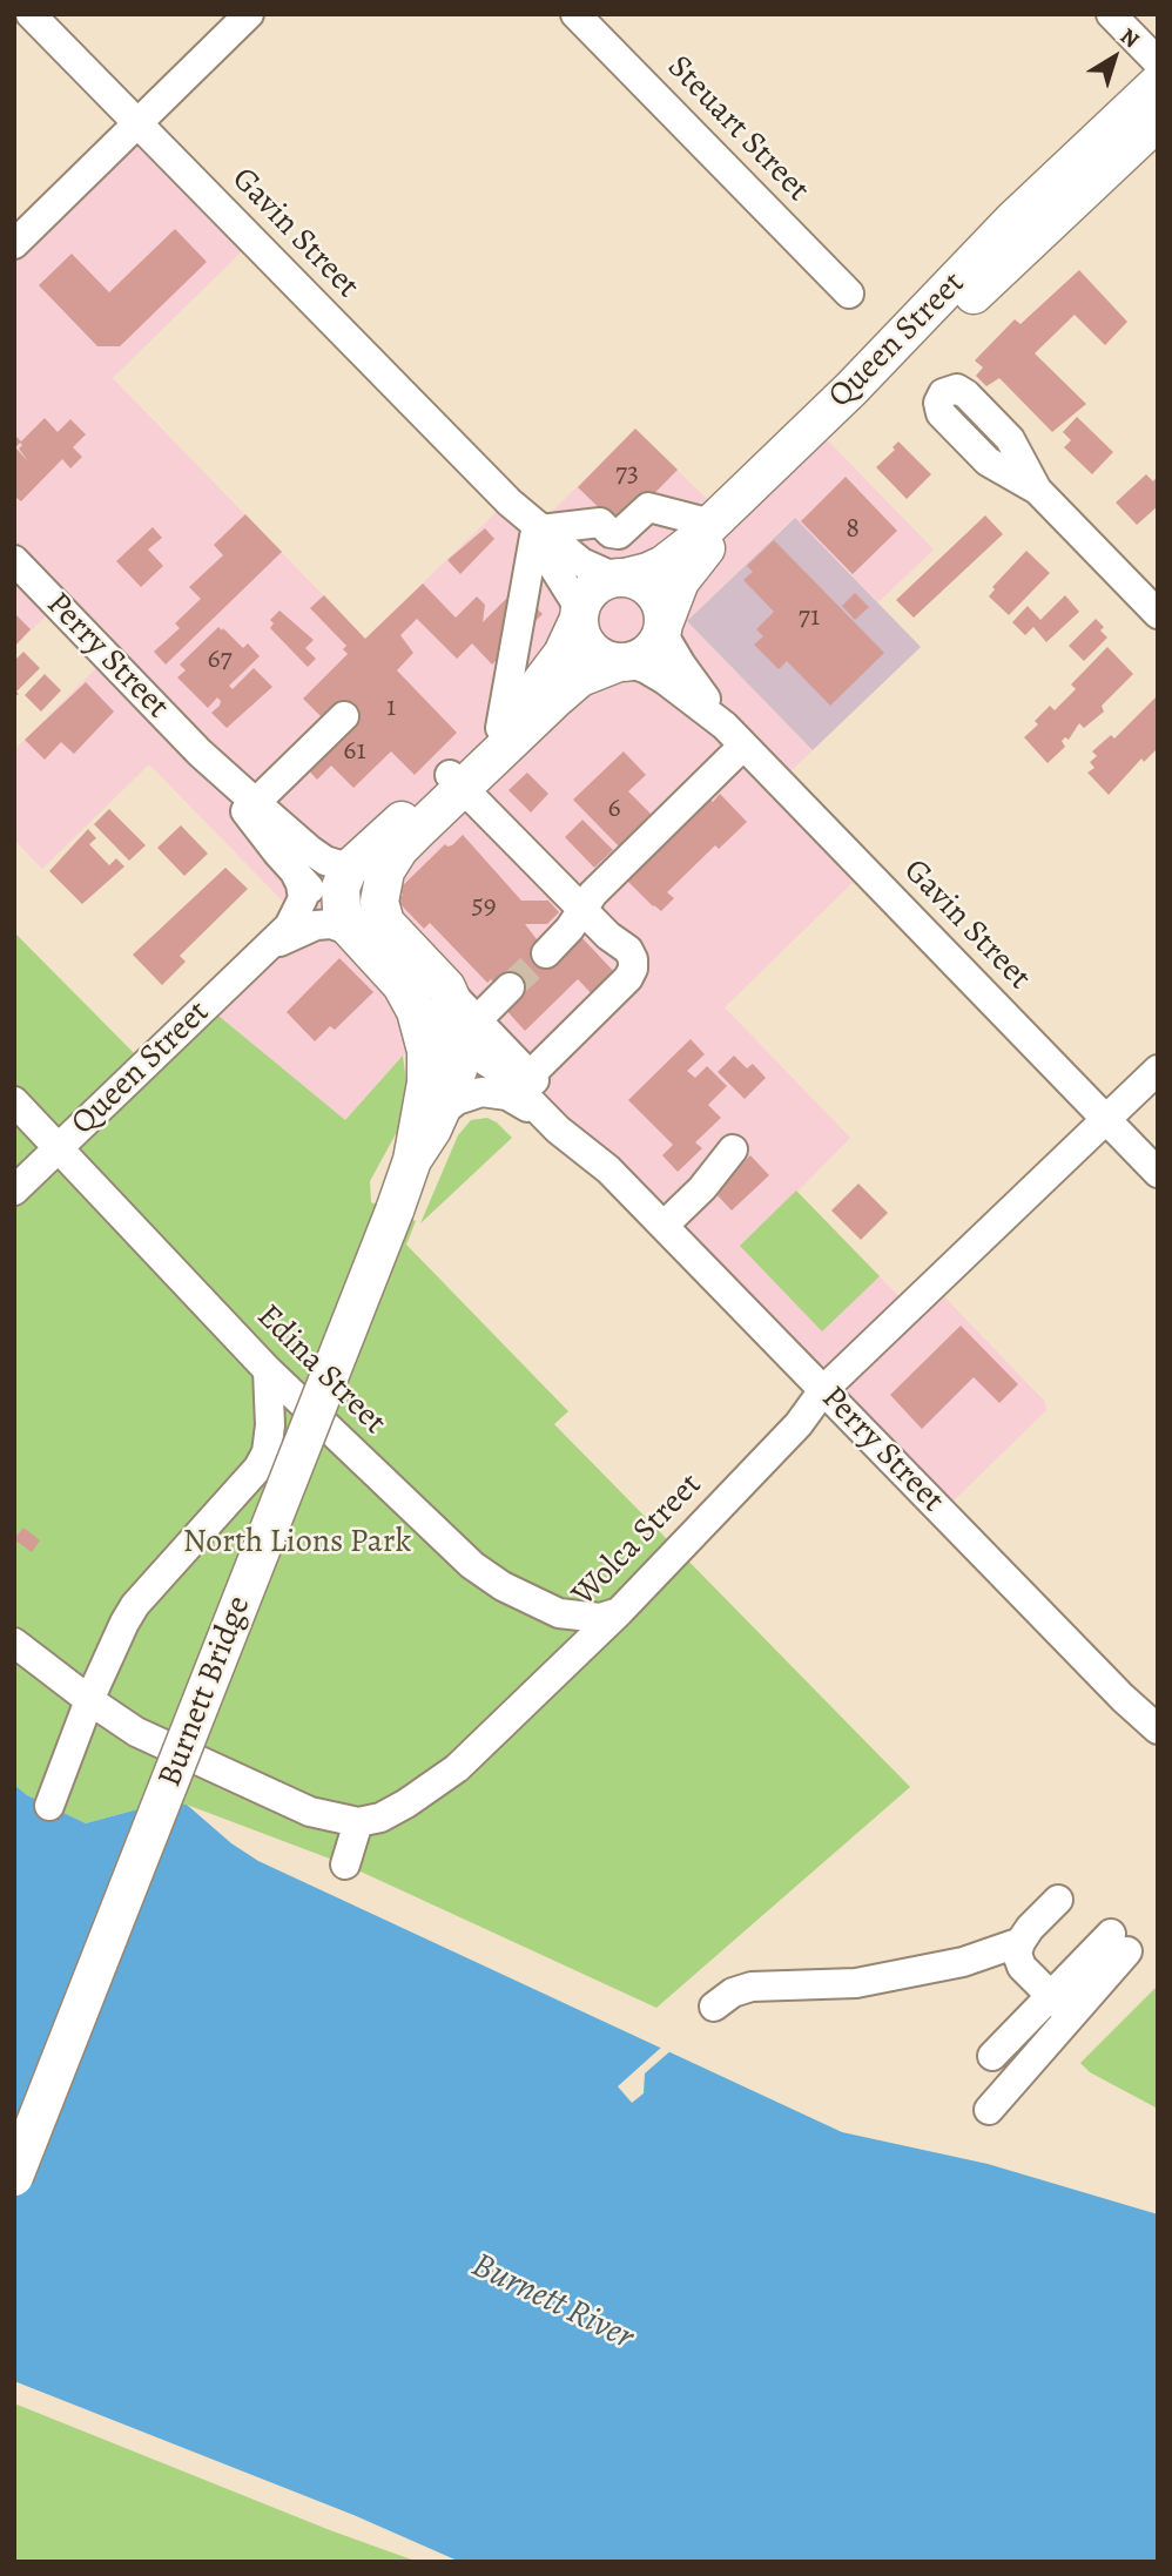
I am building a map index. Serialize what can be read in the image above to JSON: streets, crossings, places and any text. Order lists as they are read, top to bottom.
{
  "streets": {
    "main road": ["Queen Street", "Perry Street", "Burnett Bridge"],
    "street": [
      "Steuart Street",
      "Gavin Street",
      "Edina Street",
      "Wolca Street"
    ]
  },
  "crossings": [
    ["Gavin Street", "Queen Street"],
    ["Gavin Street", "Wolca Street"],
    ["Queen Street", "Perry Street"],
    ["Queen Street", "Edina Street"],
    ["Perry Street", "Wolca Street"],
    ["Perry Street", "Burnett Bridge"],
    ["Edina Street", "Wolca Street"]
  ],
  "water": ["Burnett River"],
  "parks": ["North Lions Park"],
  "house_numbers": [
    "73",
    "8",
    "71",
    "67",
    "1",
    "61",
    "6",
    "59"
  ],
  "north": "top right"
}
